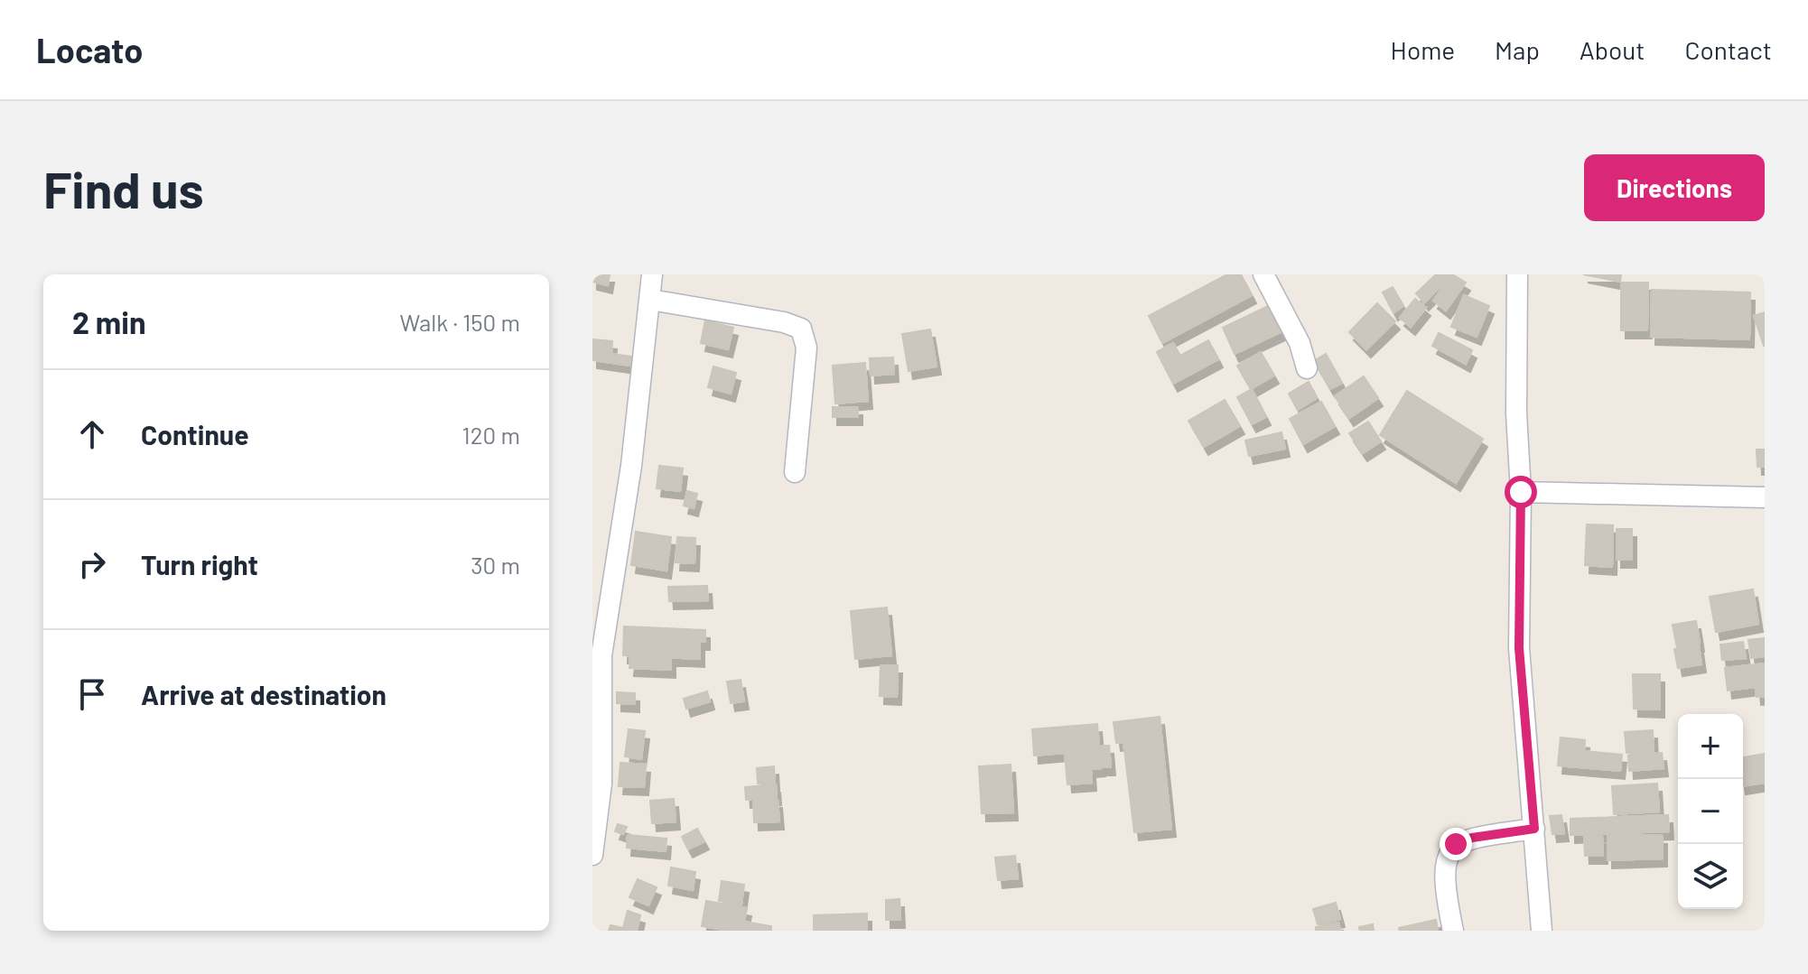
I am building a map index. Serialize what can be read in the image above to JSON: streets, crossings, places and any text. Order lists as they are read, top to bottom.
{
  "page": {
    "header": "Locato",
    "nav": [
      "Home",
      "Map",
      "About",
      "Contact"
    ],
    "buttons": "Directions",
    "title": "Find us",
    "heading": ["2 min", "Walk · 150 m"],
    "list": [
      ["Continue", "120 m"],
      ["Turn right", "30 m"],
      "Arrive at destination"
    ],
    "map_buttons": ["+", "−"]
  }
}
